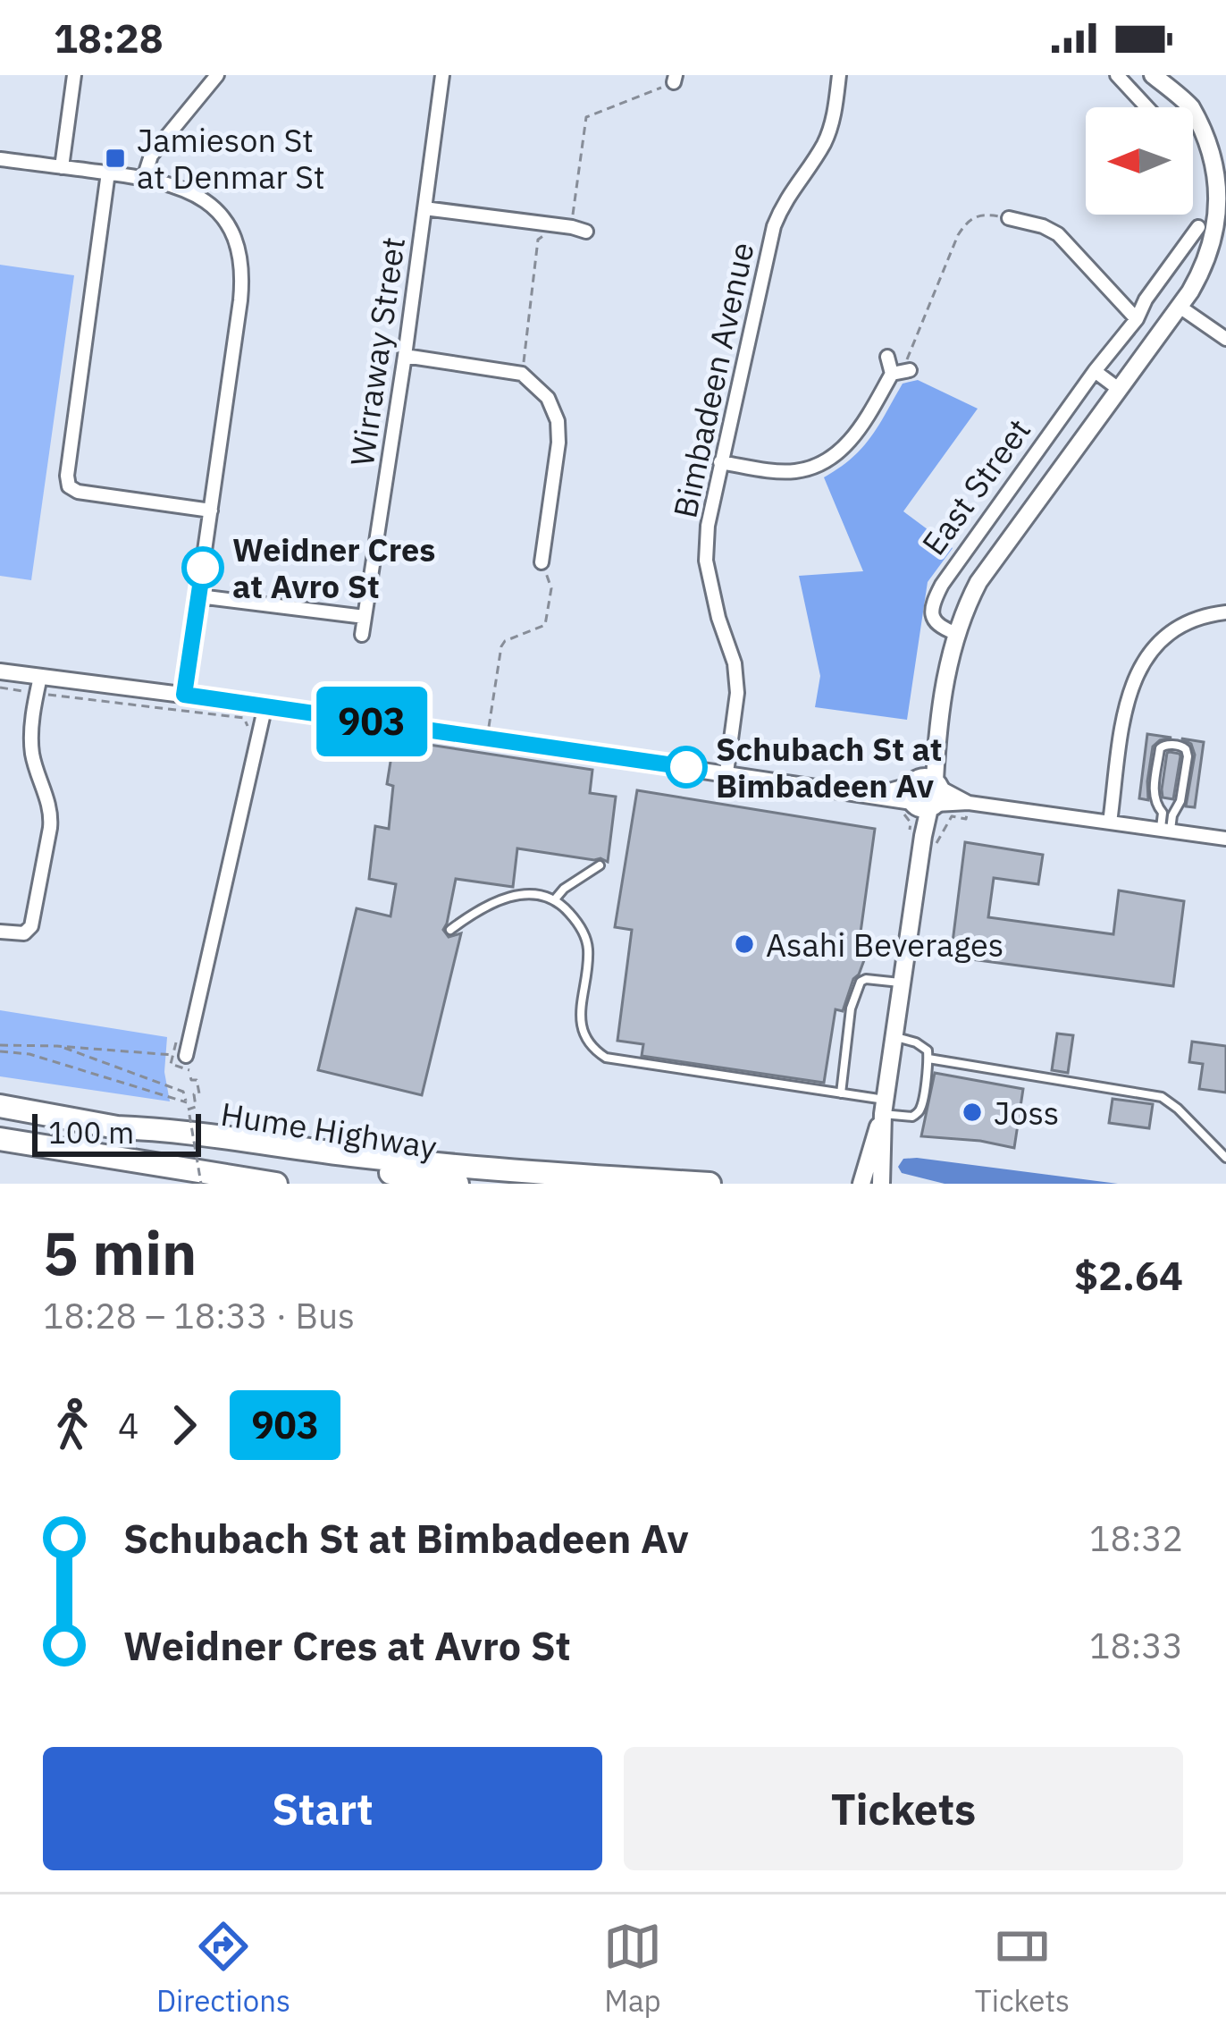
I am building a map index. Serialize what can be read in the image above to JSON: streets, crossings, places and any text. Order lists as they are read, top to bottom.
{
  "streets": {
    "highway": ["Hume Highway"],
    "main road": ["East Street"],
    "street": ["Wirraway Street", "Bimbadeen Avenue"]
  },
  "places": {
    "transit": ["Jamieson St at Denmar St"],
    "other": [
      "Weidner Cres at Avro St",
      "Schubach St at Bimbadeen Av",
      "Asahi Beverages",
      "Joss"
    ]
  },
  "lines": ["bus line 903"],
  "scale_bar": "100 m",
  "north": "left",
  "page": {
    "status": "18:28",
    "on_map": "903",
    "scale": "100 m",
    "heading": ["5 min", "18:28 – 18:33 · Bus", "$2.64"],
    "legs": ["4", "903"],
    "list": [
      {
        "name": "Schubach St at Bimbadeen Av",
        "value": "18:32"
      },
      {
        "name": "Weidner Cres at Avro St",
        "value": "18:33"
      }
    ],
    "buttons": ["Start", "Tickets"],
    "tabs": ["Directions", "Map", "Tickets"]
  }
}
